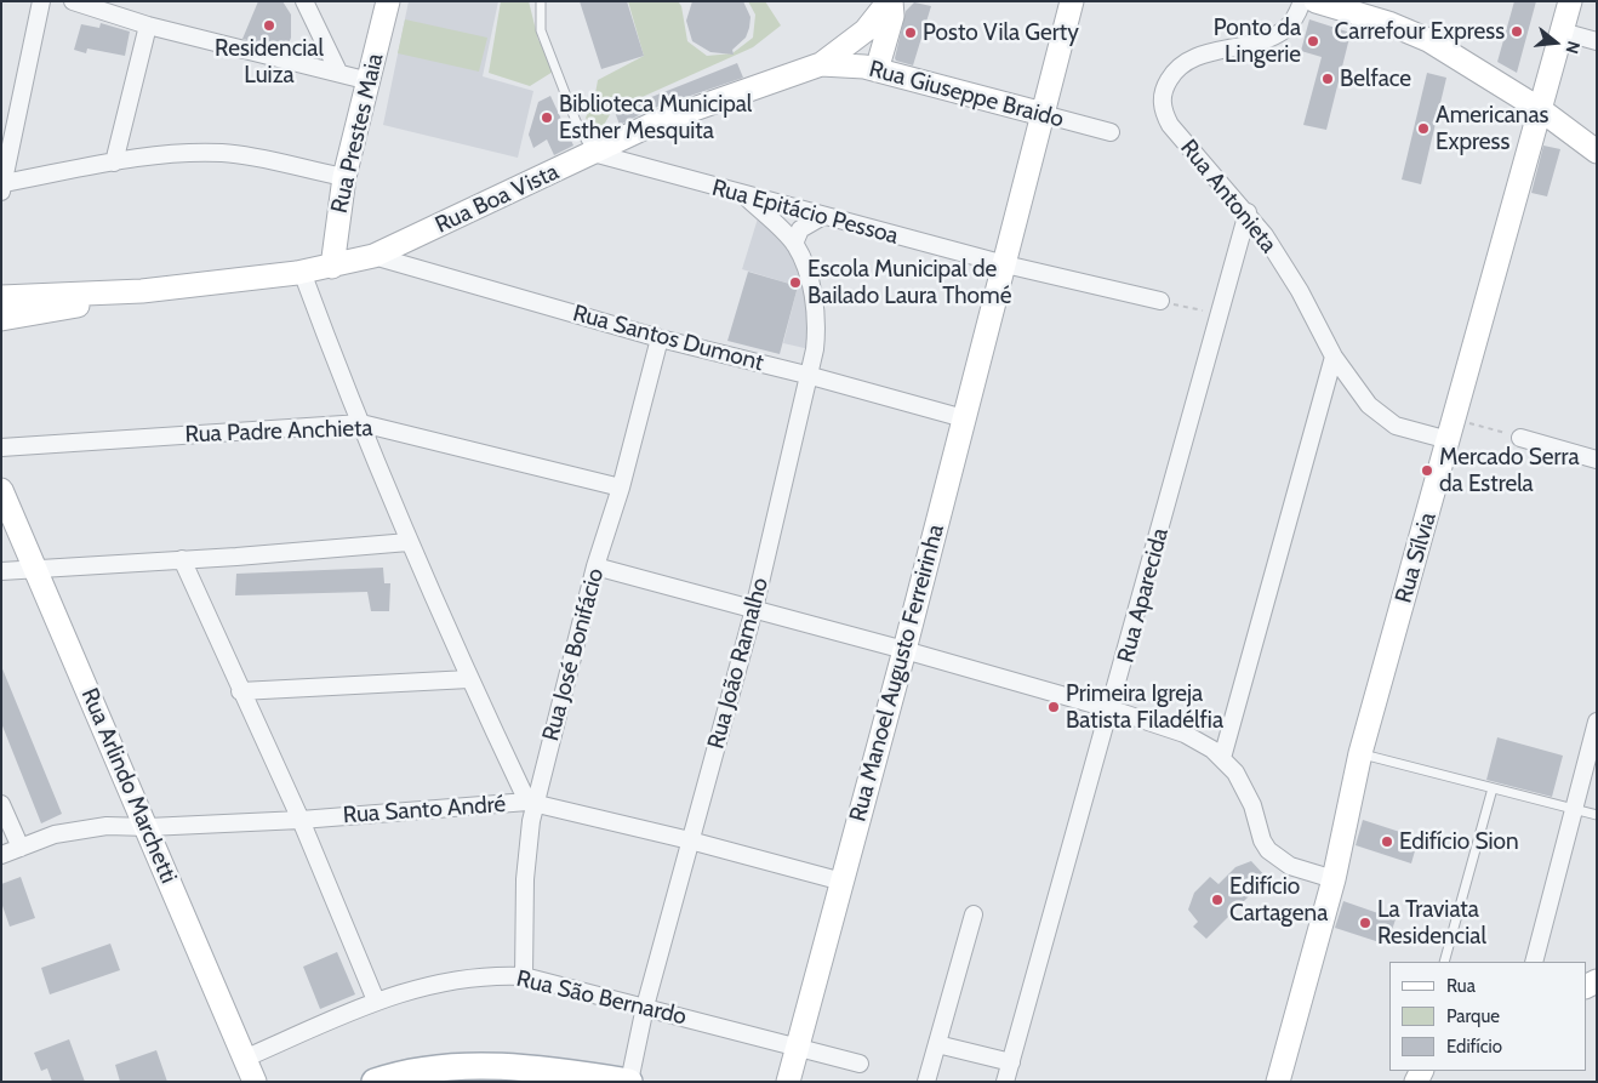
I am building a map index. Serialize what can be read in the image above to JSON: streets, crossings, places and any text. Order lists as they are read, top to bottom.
{
  "streets": {
    "main road": [
      "Rua Giuseppe Braido",
      "Rua Prestes Maia",
      "Rua Boa Vista",
      "Rua Sílvia",
      "Rua Manoel Augusto Ferreirinha",
      "Rua Arlindo Marchetti"
    ],
    "street": [
      "Rua Antonieta",
      "Rua Epitácio Pessoa",
      "Rua Santos Dumont",
      "Rua Padre Anchieta",
      "Rua Aparecida",
      "Rua José Bonifácio",
      "Rua João Ramalho",
      "Rua Santo André",
      "Rua São Bernardo"
    ]
  },
  "crossings": [
    ["Rua Giuseppe Braido", "Rua Boa Vista"],
    ["Rua Giuseppe Braido", "Rua Manoel Augusto Ferreirinha"],
    ["Rua Prestes Maia", "Rua Boa Vista"],
    ["Rua Antonieta", "Rua Sílvia"],
    ["Rua Antonieta", "Rua Aparecida"],
    ["Rua Boa Vista", "Rua Epitácio Pessoa"],
    ["Rua Boa Vista", "Rua Santos Dumont"],
    ["Rua Epitácio Pessoa", "Rua João Ramalho"],
    ["Rua Epitácio Pessoa", "Rua Manoel Augusto Ferreirinha"],
    ["Rua Santos Dumont", "Rua José Bonifácio"],
    ["Rua Santos Dumont", "Rua João Ramalho"],
    ["Rua Santos Dumont", "Rua Manoel Augusto Ferreirinha"],
    ["Rua Padre Anchieta", "Rua José Bonifácio"],
    ["Rua José Bonifácio", "Rua Santo André"],
    ["Rua José Bonifácio", "Rua São Bernardo"],
    ["Rua João Ramalho", "Rua Santo André"],
    ["Rua João Ramalho", "Rua São Bernardo"],
    ["Rua Manoel Augusto Ferreirinha", "Rua Santo André"],
    ["Rua Manoel Augusto Ferreirinha", "Rua São Bernardo"],
    ["Rua Arlindo Marchetti", "Rua Santo André"],
    ["Rua Arlindo Marchetti", "Rua São Bernardo"]
  ],
  "places": [
    "Residencial Luiza",
    "Carrefour Express",
    "Posto Vila Gerty",
    "Ponto da Lingerie",
    "Belface",
    "Biblioteca Municipal Esther Mesquita",
    "Americanas Express",
    "Escola Municipal de Bailado Laura Thomé",
    "Mercado Serra da Estrela",
    "Primeira Igreja Batista Filadélfia",
    "Edifício Sion",
    "Edifício Cartagena",
    "La Traviata Residencial"
  ],
  "legend": ["Rua", "Parque", "Edifício"],
  "north": "right"
}
